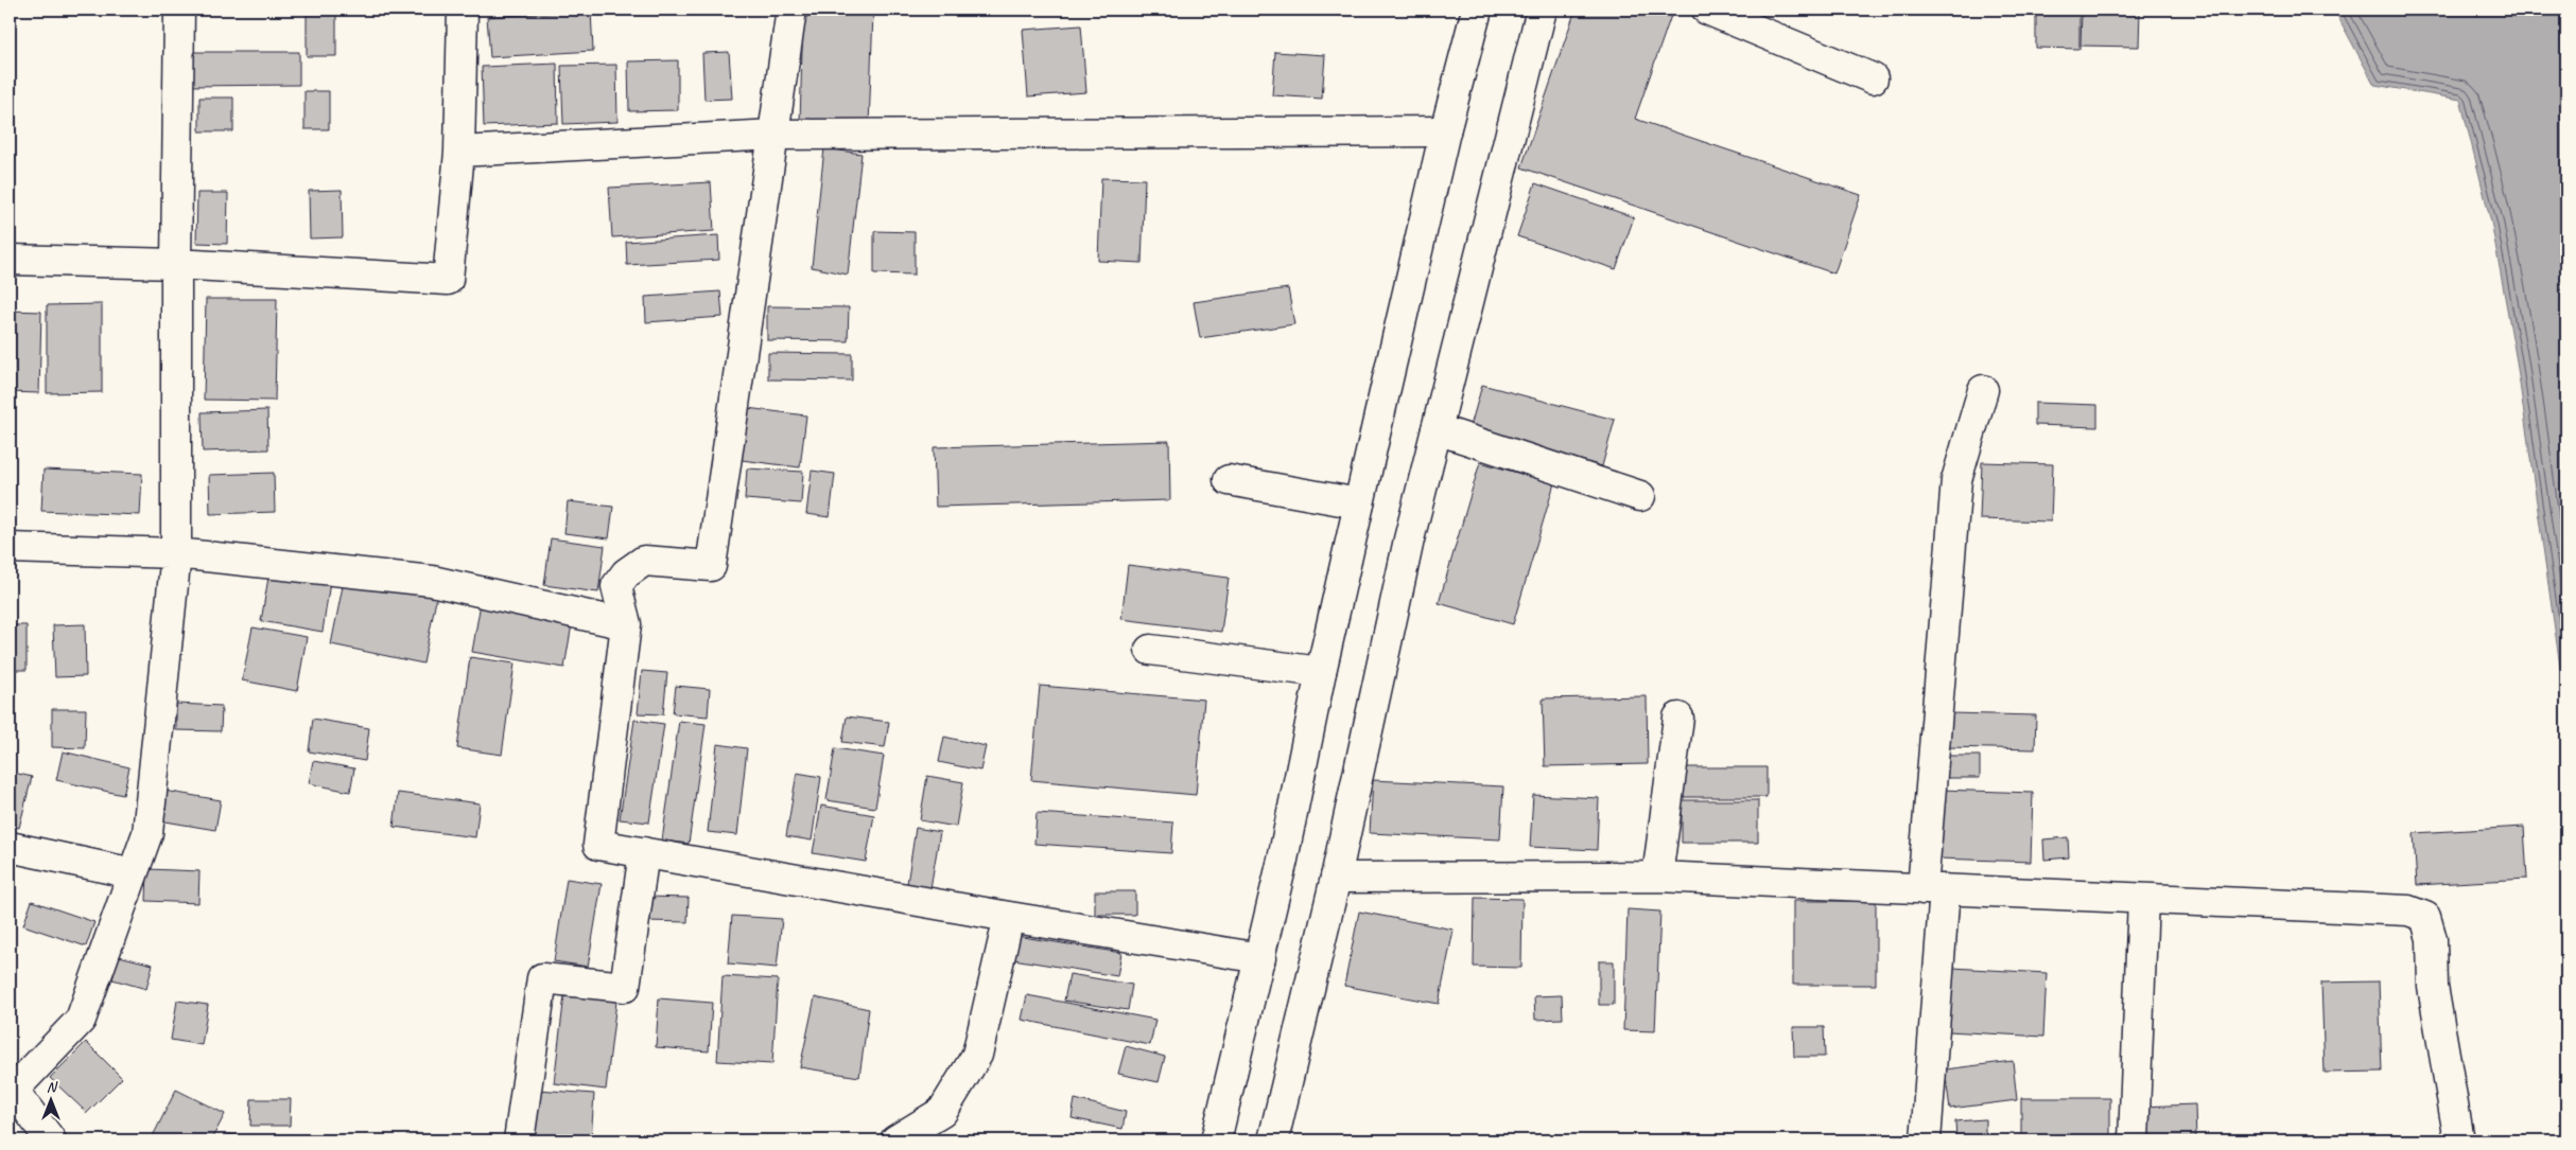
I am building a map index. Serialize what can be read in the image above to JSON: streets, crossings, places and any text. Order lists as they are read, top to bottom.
{
  "north": "top"
}
